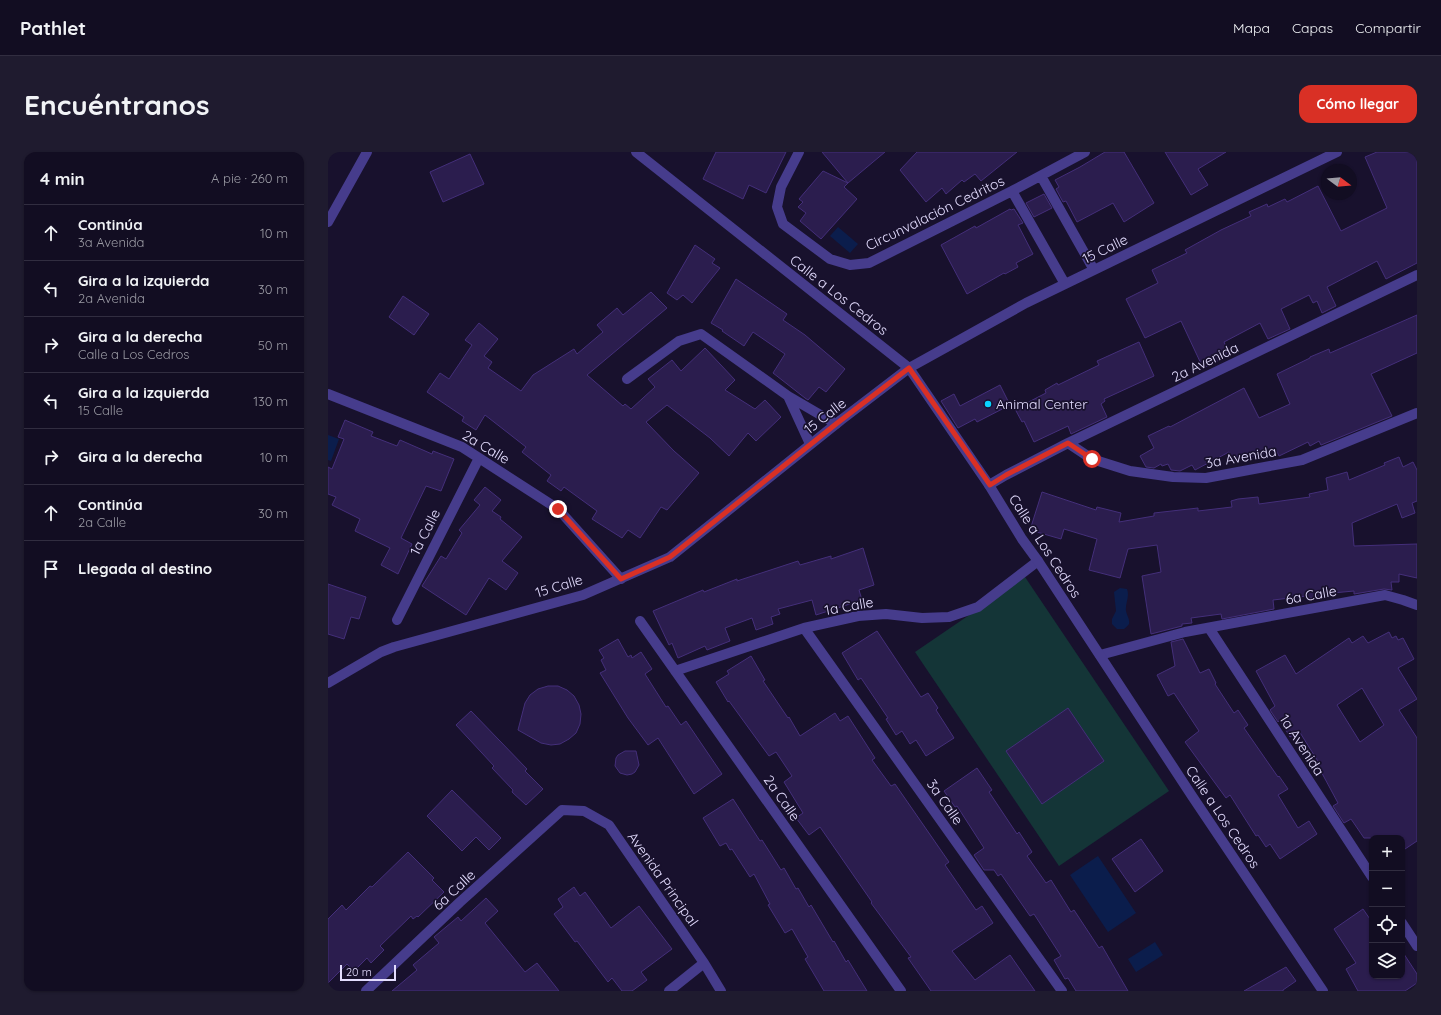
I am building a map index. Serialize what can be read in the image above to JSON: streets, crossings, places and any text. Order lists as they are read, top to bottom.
{
  "streets": {
    "street": [
      "Circunvalación Cedritos",
      "15 Calle",
      "Calle a Los Cedros",
      "2a Avenida",
      "2a Calle",
      "3a Avenida",
      "1a Calle",
      "6a Calle",
      "1a Avenida",
      "3a Calle",
      "Avenida Principal"
    ]
  },
  "crossings": [
    ["15 Calle", "Calle a Los Cedros"],
    ["15 Calle", "2a Calle"],
    ["Calle a Los Cedros", "2a Avenida"],
    ["Calle a Los Cedros", "1a Calle"],
    ["Calle a Los Cedros", "6a Calle"],
    ["2a Avenida", "3a Avenida"],
    ["2a Calle", "1a Calle"],
    ["1a Calle", "3a Calle"],
    ["6a Calle", "1a Avenida"],
    ["6a Calle", "Avenida Principal"]
  ],
  "places": ["Animal Center"],
  "scale_bar": "20 m",
  "north": "right",
  "page": {
    "header": "Pathlet",
    "nav": ["Mapa", "Capas", "Compartir"],
    "buttons": "Cómo llegar",
    "title": "Encuéntranos",
    "heading": ["4 min", "A pie · 260 m"],
    "list": [
      ["Continúa", "3a Avenida", "10 m"],
      ["Gira a la izquierda", "2a Avenida", "30 m"],
      ["Gira a la derecha", "Calle a Los Cedros", "50 m"],
      ["Gira a la izquierda", "15 Calle", "130 m"],
      ["Gira a la derecha", "10 m"],
      ["Continúa", "2a Calle", "30 m"],
      "Llegada al destino"
    ],
    "map_buttons": ["+", "−"],
    "scale": "20 m"
  }
}
